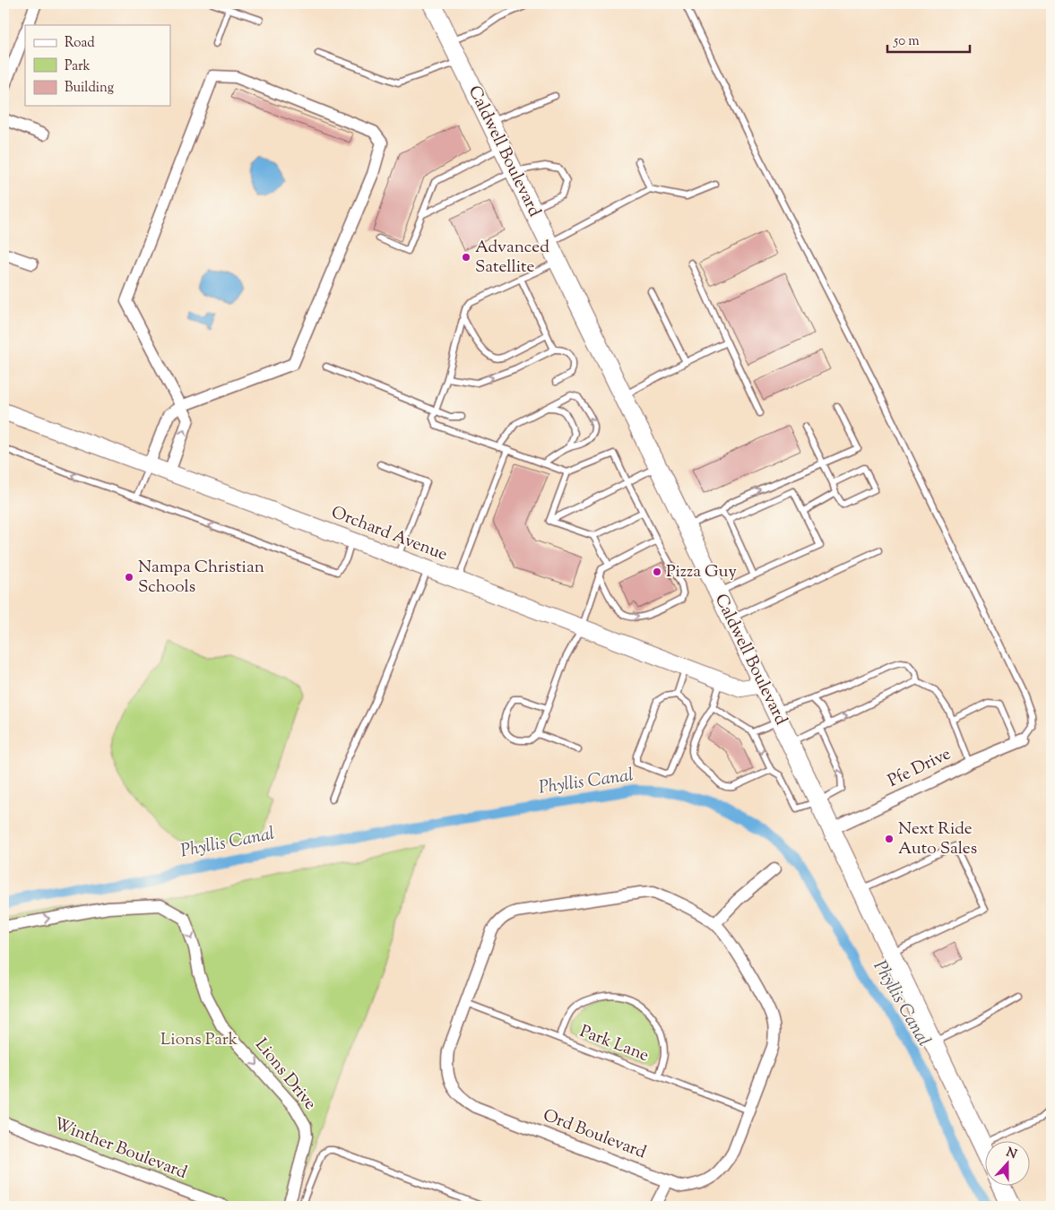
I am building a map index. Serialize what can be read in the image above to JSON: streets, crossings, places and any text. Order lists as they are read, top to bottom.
{
  "streets": {
    "main road": ["Caldwell Boulevard"],
    "street": [
      "Orchard Avenue",
      "Pfe Drive",
      "Lions Drive",
      "Ord Boulevard",
      "Winther Boulevard"
    ],
    "lane": ["Park Lane"]
  },
  "crossings": [
    ["Caldwell Boulevard", "Orchard Avenue"],
    ["Caldwell Boulevard", "Pfe Drive"],
    ["Park Lane", "Ord Boulevard"]
  ],
  "water": ["Phyllis Canal"],
  "parks": ["Lions Park"],
  "places": [
    "Advanced Satellite",
    "Pizza Guy",
    "Nampa Christian Schools",
    "Next Ride Auto Sales"
  ],
  "legend": ["Road", "Park", "Building"],
  "scale_bar": "50 m",
  "north": "top"
}
